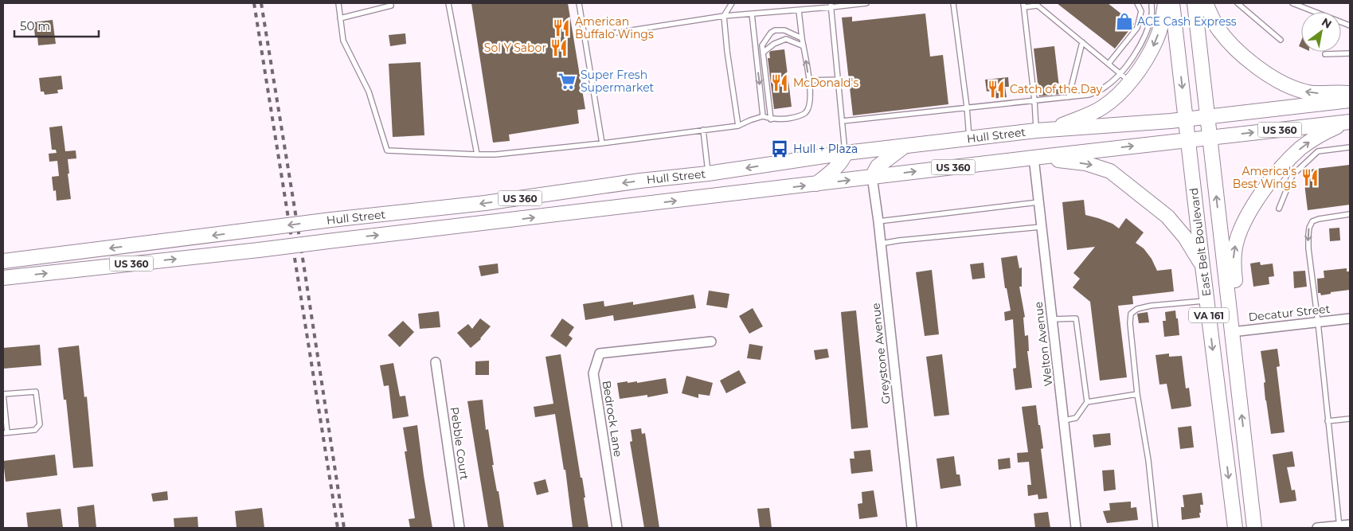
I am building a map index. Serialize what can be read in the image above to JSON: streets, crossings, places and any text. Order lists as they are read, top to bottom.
{
  "streets": {
    "main road": [
      "US 360",
      "Hull Street",
      "East Belt Boulevard",
      "VA 161"
    ],
    "street": [
      "Decatur Street",
      "Welton Avenue",
      "Greystone Avenue",
      "Bedrock Lane",
      "Pebble Court"
    ]
  },
  "crossings": [
    ["Hull Street", "East Belt Boulevard"],
    ["Hull Street", "Welton Avenue"],
    ["Hull Street", "Greystone Avenue"],
    ["East Belt Boulevard", "Decatur Street"]
  ],
  "places": {
    "shop": ["ACE Cash Express"],
    "restaurant": [
      "American Buffalo Wings",
      "Sol Y Sabor",
      "McDonald's",
      "Catch of the Day",
      "America's Best Wings"
    ],
    "supermarket": ["Super Fresh Supermarket"],
    "bus stop": ["Hull + Plaza"]
  },
  "scale_bar": "50 m",
  "north": "top right"
}
